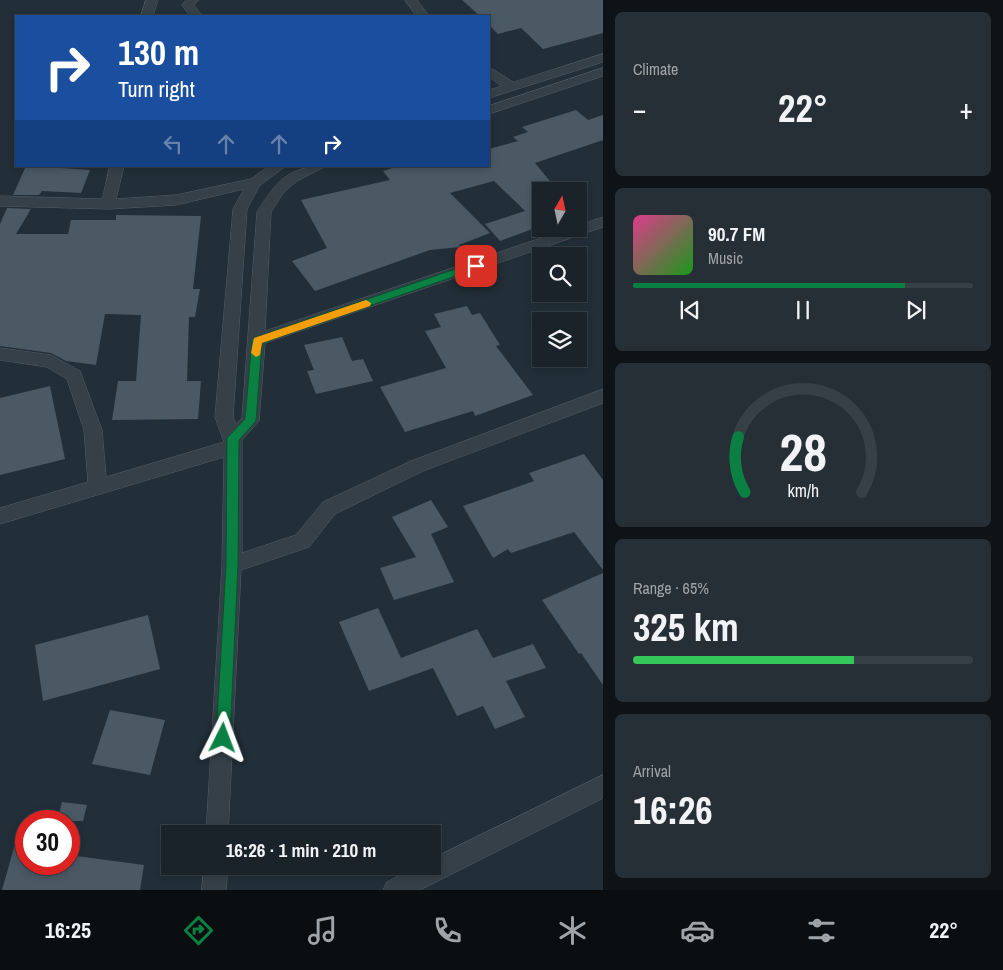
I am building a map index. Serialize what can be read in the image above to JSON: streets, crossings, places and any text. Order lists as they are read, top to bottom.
{
  "north": "top",
  "page": {
    "tile": [
      "Climate",
      ["Range · 65%", "325 km"],
      ["Arrival", "16:26"]
    ],
    "turn": ["130 m", "Turn right"],
    "heat": ["−", "22°", "+"],
    "song": ["90.7 FM", "Music"],
    "limit": "30",
    "trip": "16:26 · 1 min · 210 m",
    "tabs": ["16:25", "22°"],
    "gauge": ["28", "km/h"]
  }
}
